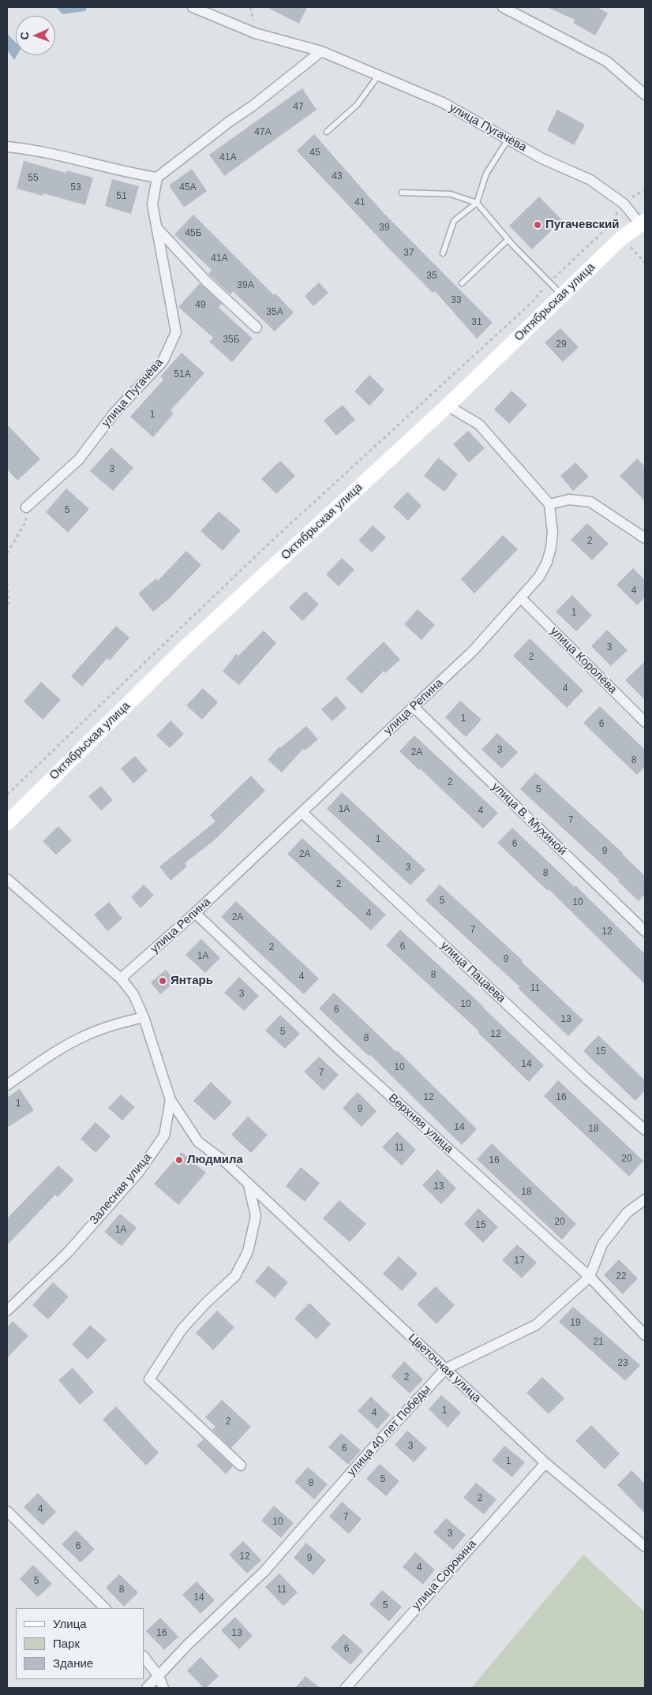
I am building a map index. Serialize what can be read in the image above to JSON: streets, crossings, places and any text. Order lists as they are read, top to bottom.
{
  "streets": {
    "main road": ["Октябрьская улица"],
    "street": [
      "улица Пугачёва",
      "улица Королёва",
      "улица Репина",
      "улица В. Мухиной",
      "улица Пацаева",
      "Верхняя улица",
      "Залесная улица",
      "Цветочная улица",
      "улица 40 лет Победы",
      "улица Сорокина"
    ]
  },
  "crossings": [
    ["улица Пугачёва", "Октябрьская улица"],
    ["улица Королёва", "улица Репина"],
    ["улица Репина", "улица В. Мухиной"],
    ["улица Репина", "улица Пацаева"],
    ["улица Репина", "Верхняя улица"],
    ["улица Репина", "Залесная улица"],
    ["Верхняя улица", "улица 40 лет Победы"],
    ["Залесная улица", "Цветочная улица"],
    ["Цветочная улица", "улица 40 лет Победы"],
    ["Цветочная улица", "улица Сорокина"]
  ],
  "places": ["Пугачевский", "Янтарь", "Людмила"],
  "house_numbers": [
    "47",
    "47А",
    "45",
    "41А",
    "43",
    "55",
    "53",
    "45А",
    "51",
    "41",
    "39",
    "45Б",
    "37",
    "41А",
    "35",
    "39А",
    "33",
    "49",
    "35А",
    "31",
    "35Б",
    "29",
    "51А",
    "1",
    "3",
    "5",
    "2",
    "4",
    "1",
    "3",
    "2",
    "4",
    "1",
    "6",
    "3",
    "2А",
    "8",
    "2",
    "5",
    "1А",
    "4",
    "7",
    "1",
    "6",
    "9",
    "2А",
    "3",
    "8",
    "2",
    "5",
    "10",
    "4",
    "2А",
    "7",
    "12",
    "6",
    "2",
    "1А",
    "9",
    "8",
    "4",
    "11",
    "3",
    "10",
    "6",
    "13",
    "5",
    "12",
    "8",
    "15",
    "14",
    "10",
    "7",
    "12",
    "16",
    "1",
    "9",
    "14",
    "18",
    "11",
    "20",
    "16",
    "13",
    "18",
    "20",
    "15",
    "1А",
    "17",
    "22",
    "19",
    "21",
    "23",
    "2",
    "1",
    "4",
    "2",
    "3",
    "6",
    "1",
    "5",
    "8",
    "2",
    "4",
    "7",
    "10",
    "3",
    "6",
    "12",
    "9",
    "4",
    "5",
    "8",
    "11",
    "14",
    "5",
    "16",
    "13",
    "6"
  ],
  "legend": ["Улица", "Парк", "Здание"],
  "north": "left"
}
